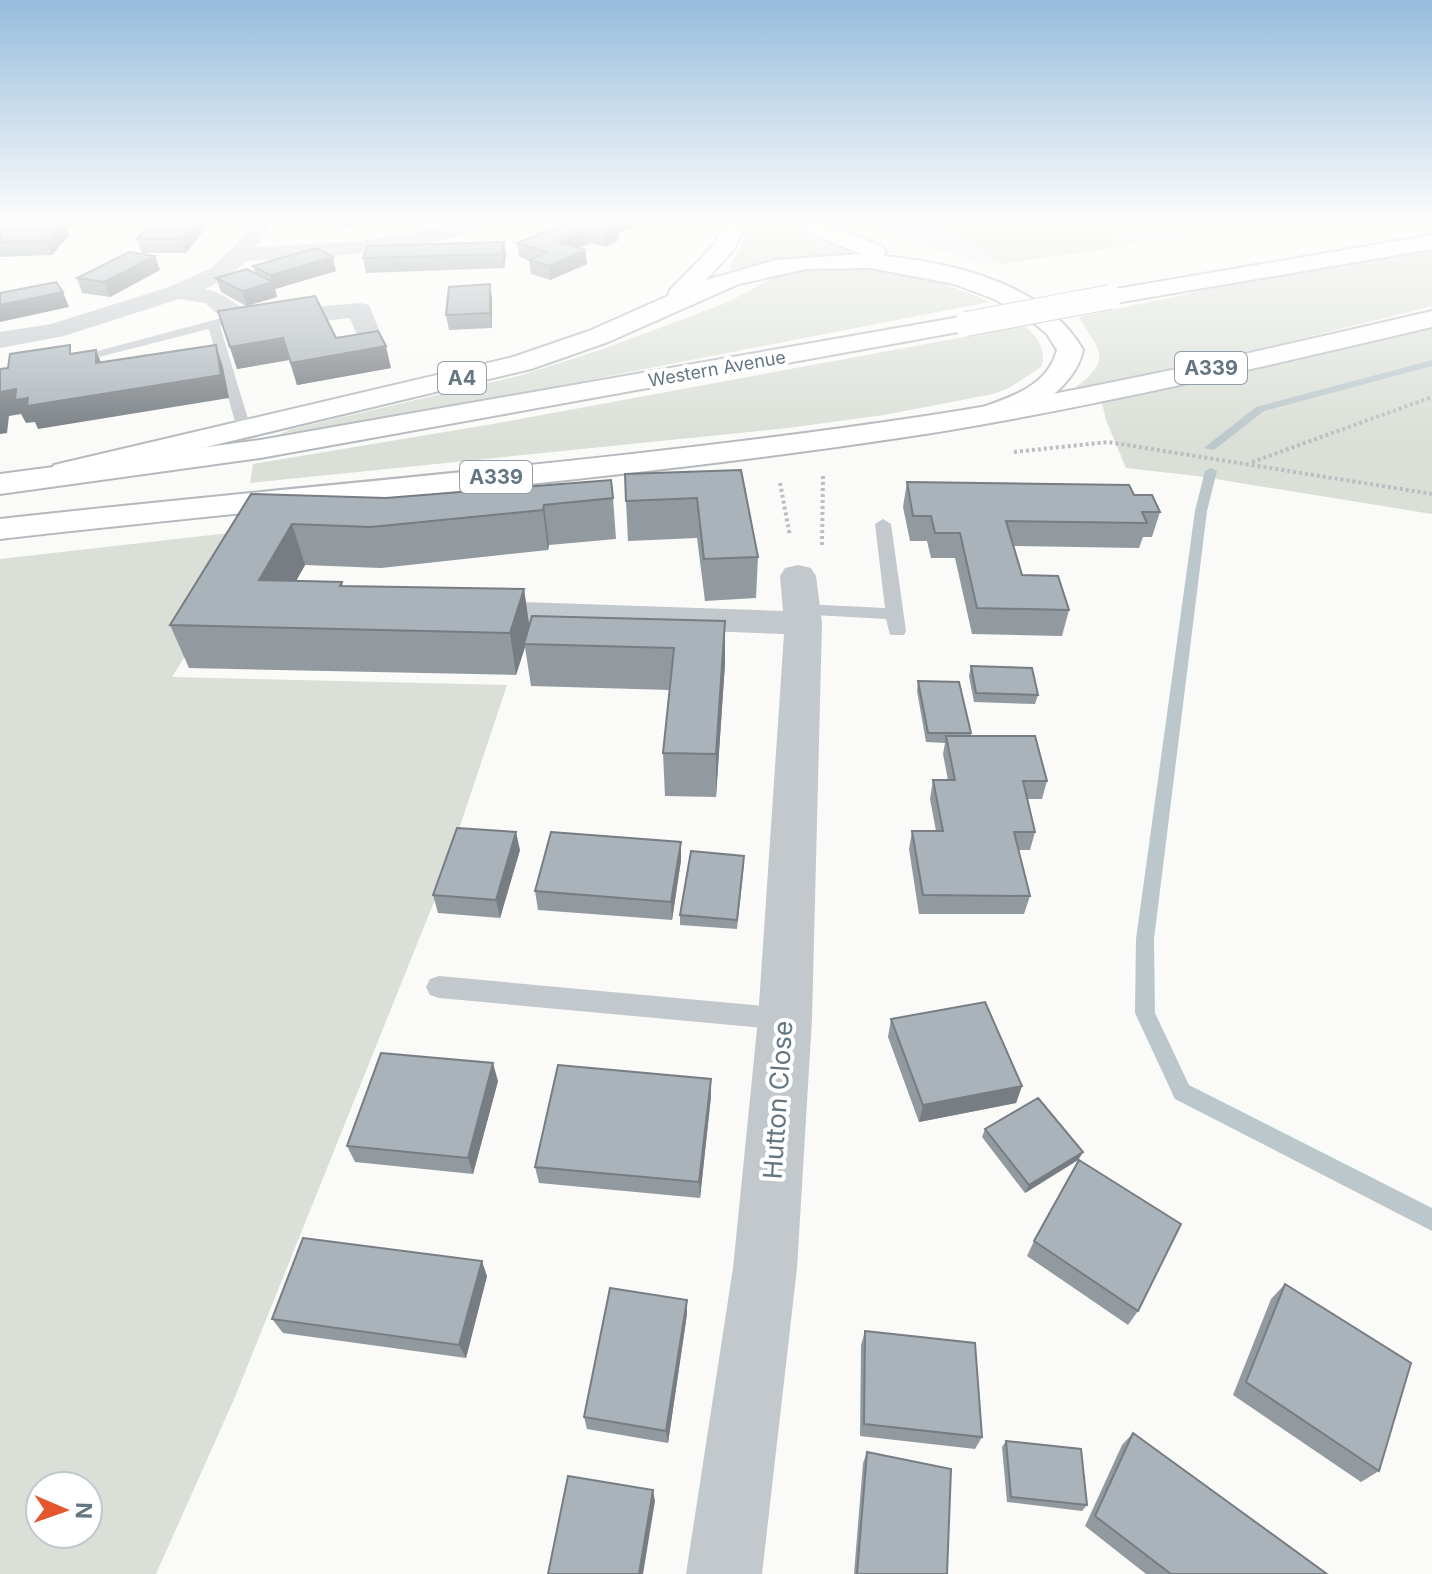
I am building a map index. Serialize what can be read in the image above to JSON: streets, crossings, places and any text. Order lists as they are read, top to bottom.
{
  "streets": {
    "main road": ["A339", "Western Avenue", "A4"],
    "street": ["Hutton Close"]
  },
  "crossings": [
    ["A339", "A4"],
    ["Western Avenue", "A4"]
  ],
  "north": "right"
}
